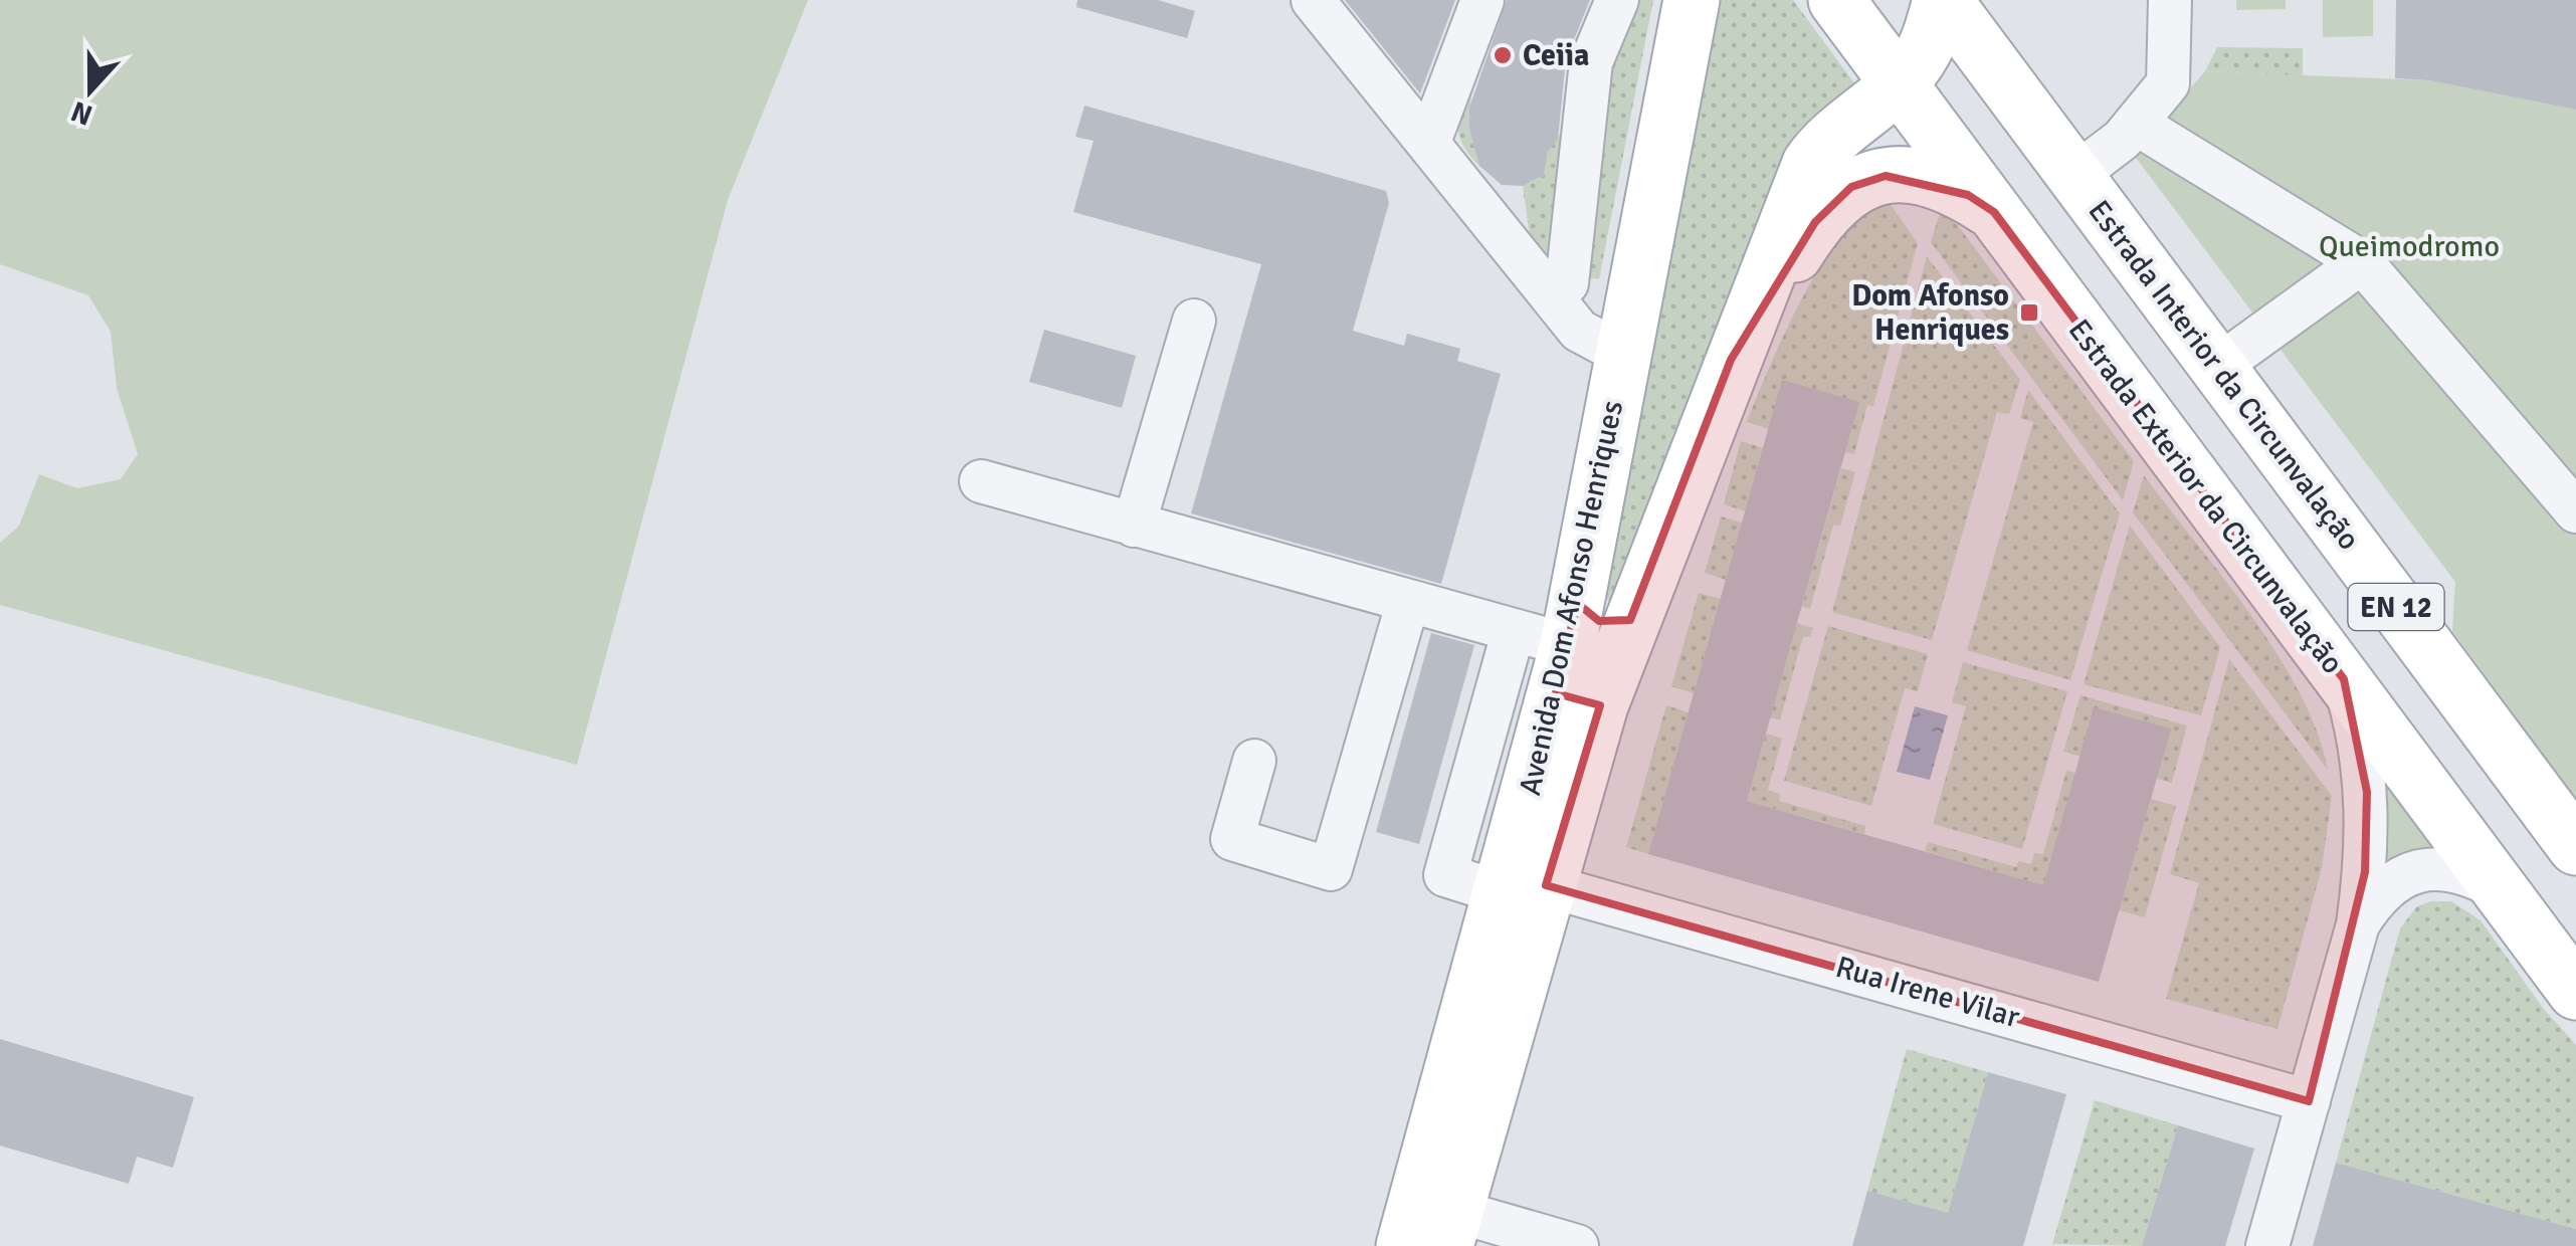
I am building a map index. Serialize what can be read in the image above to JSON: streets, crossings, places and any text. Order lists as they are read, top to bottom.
{
  "streets": {
    "main road": [
      "Estrada Interior da Circunvalação",
      "Estrada Exterior da Circunvalação",
      "Avenida Dom Afonso Henriques",
      "EN 12"
    ],
    "street": ["Rua Irene Vilar"]
  },
  "crossings": [
    ["Estrada Interior da Circunvalação", "Avenida Dom Afonso Henriques"],
    ["Estrada Exterior da Circunvalação", "Avenida Dom Afonso Henriques"],
    ["Avenida Dom Afonso Henriques", "Rua Irene Vilar"]
  ],
  "parks": ["Queimodromo"],
  "places": {
    "other": ["Ceiia"],
    "transit": ["Dom Afonso Henriques"]
  },
  "north": "bottom"
}
